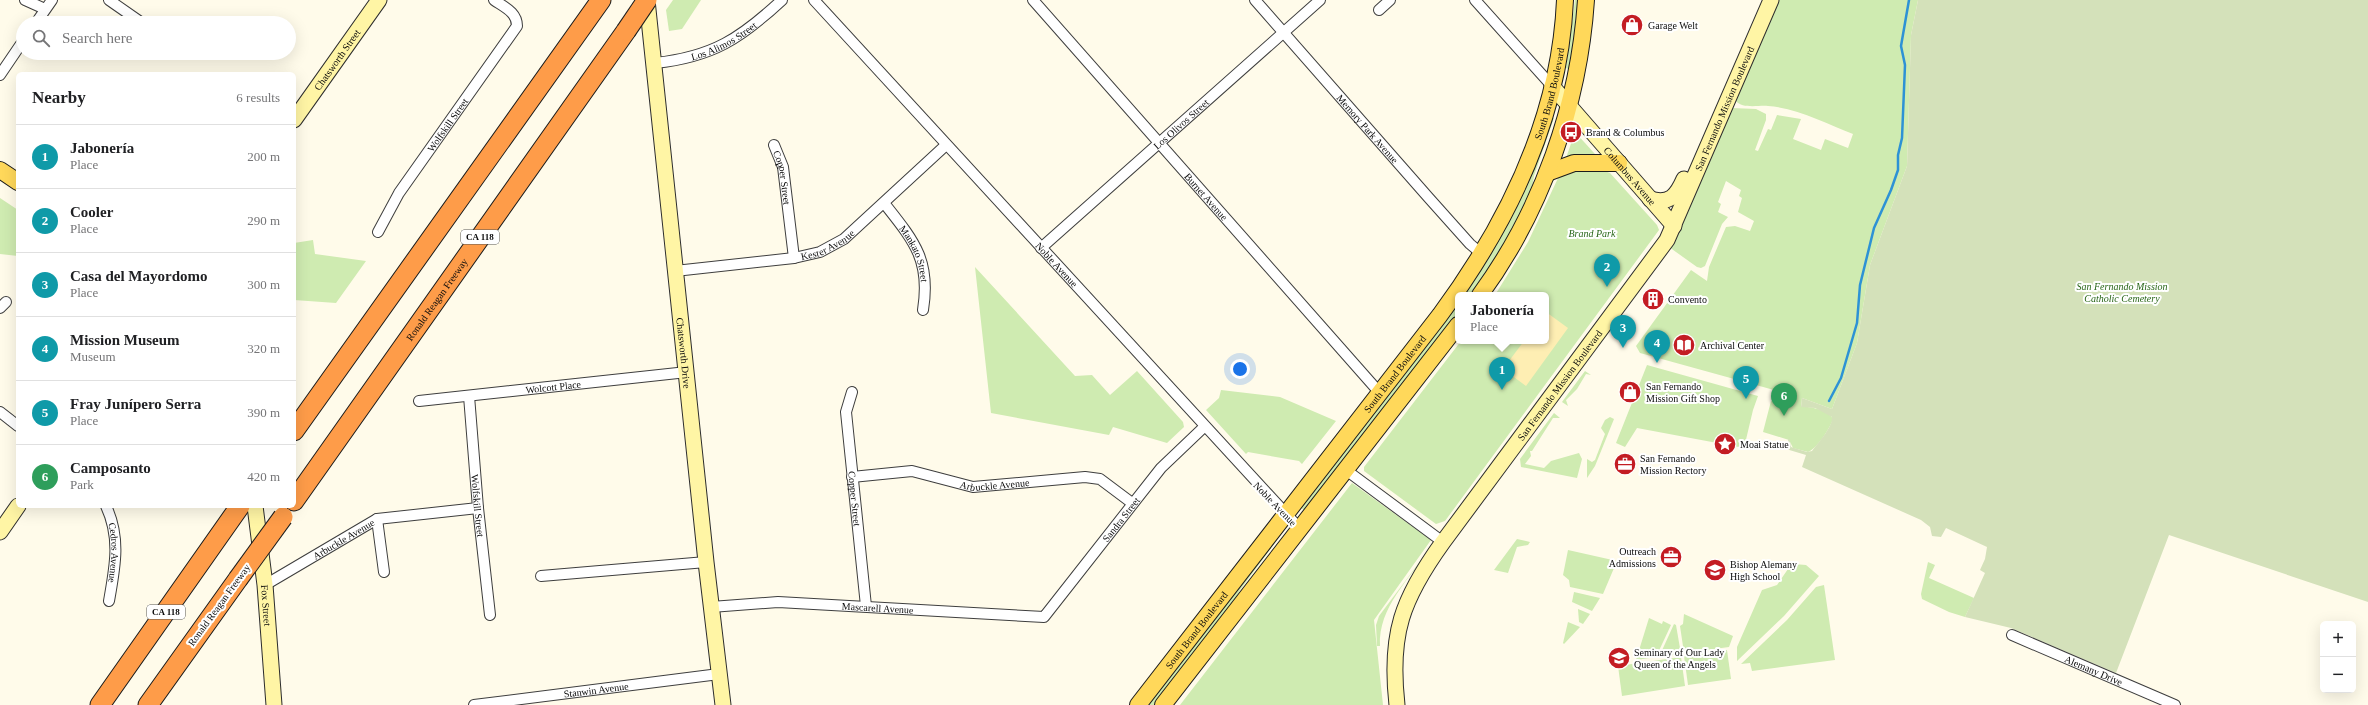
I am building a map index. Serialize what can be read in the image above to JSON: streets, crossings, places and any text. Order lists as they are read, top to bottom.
{
  "streets": {
    "highway": ["CA 118", "Ronald Reagan Freeway"],
    "main road": [
      "Chatsworth Street",
      "South Brand Boulevard",
      "San Fernando Mission Boulevard",
      "Columbus Avenue",
      "Chatsworth Drive",
      "Fox Street"
    ],
    "street": [
      "Los Alimos Street",
      "Los Olivos Street",
      "Wolfskill Street",
      "Memory Park Avenue",
      "Copper Street",
      "Burnet Avenue",
      "Kester Avenue",
      "Mankato Street",
      "Noble Avenue",
      "Wolcott Place",
      "Arbuckle Avenue",
      "Sandra Street",
      "Cedros Avenue",
      "Mascarell Avenue",
      "Alemany Drive",
      "Stanwin Avenue"
    ]
  },
  "crossings": [
    ["Los Alimos Street", "Chatsworth Drive"],
    ["South Brand Boulevard", "Memory Park Avenue"],
    ["South Brand Boulevard", "Columbus Avenue"],
    ["South Brand Boulevard", "Burnet Avenue"],
    ["South Brand Boulevard", "Noble Avenue"],
    ["San Fernando Mission Boulevard", "Columbus Avenue"],
    ["Los Olivos Street", "Memory Park Avenue"],
    ["Los Olivos Street", "Burnet Avenue"],
    ["Los Olivos Street", "Noble Avenue"],
    ["Wolfskill Street", "Wolcott Place"],
    ["Wolfskill Street", "Arbuckle Avenue"],
    ["Copper Street", "Kester Avenue"],
    ["Copper Street", "Arbuckle Avenue"],
    ["Copper Street", "Mascarell Avenue"],
    ["Kester Avenue", "Mankato Street"],
    ["Kester Avenue", "Noble Avenue"],
    ["Kester Avenue", "Chatsworth Drive"],
    ["Noble Avenue", "Sandra Street"],
    ["Ronald Reagan Freeway", "Chatsworth Drive"],
    ["Chatsworth Drive", "Wolcott Place"],
    ["Chatsworth Drive", "Mascarell Avenue"],
    ["Chatsworth Drive", "Stanwin Avenue"],
    ["Arbuckle Avenue", "Sandra Street"],
    ["Arbuckle Avenue", "Fox Street"],
    ["Sandra Street", "Mascarell Avenue"]
  ],
  "parks": ["Brand Park", "San Fernando Mission Catholic Cemetery"],
  "places": {
    "shop": ["Garage Welt", "San Fernando Mission Gift Shop"],
    "bus stop": ["Brand & Columbus"],
    "building": ["Convento"],
    "library": ["Archival Center"],
    "place": ["Moai Statue"],
    "office": ["San Fernando Mission Rectory", "Outreach Admissions"],
    "school or university": ["Bishop Alemany High School", "Seminary of Our Lady Queen of the Angels"]
  },
  "page": {
    "search": "Search here",
    "heading": ["Nearby", "6 results"],
    "list": [
      {
        "mark": "1",
        "name": "Jabonería",
        "note": "Place",
        "value": "200 m"
      },
      {
        "mark": "2",
        "name": "Cooler",
        "note": "Place",
        "value": "290 m"
      },
      {
        "mark": "3",
        "name": "Casa del Mayordomo",
        "note": "Place",
        "value": "300 m"
      },
      {
        "mark": "4",
        "name": "Mission Museum",
        "note": "Museum",
        "value": "320 m"
      },
      {
        "mark": "5",
        "name": "Fray Junípero Serra",
        "note": "Place",
        "value": "390 m"
      },
      {
        "mark": "6",
        "name": "Camposanto",
        "note": "Park",
        "value": "420 m"
      }
    ],
    "pins": [
      "2",
      "3",
      "4",
      "1",
      "5",
      "6"
    ],
    "popup": ["Jabonería", "Place"],
    "map_buttons": ["+", "−"]
  }
}
